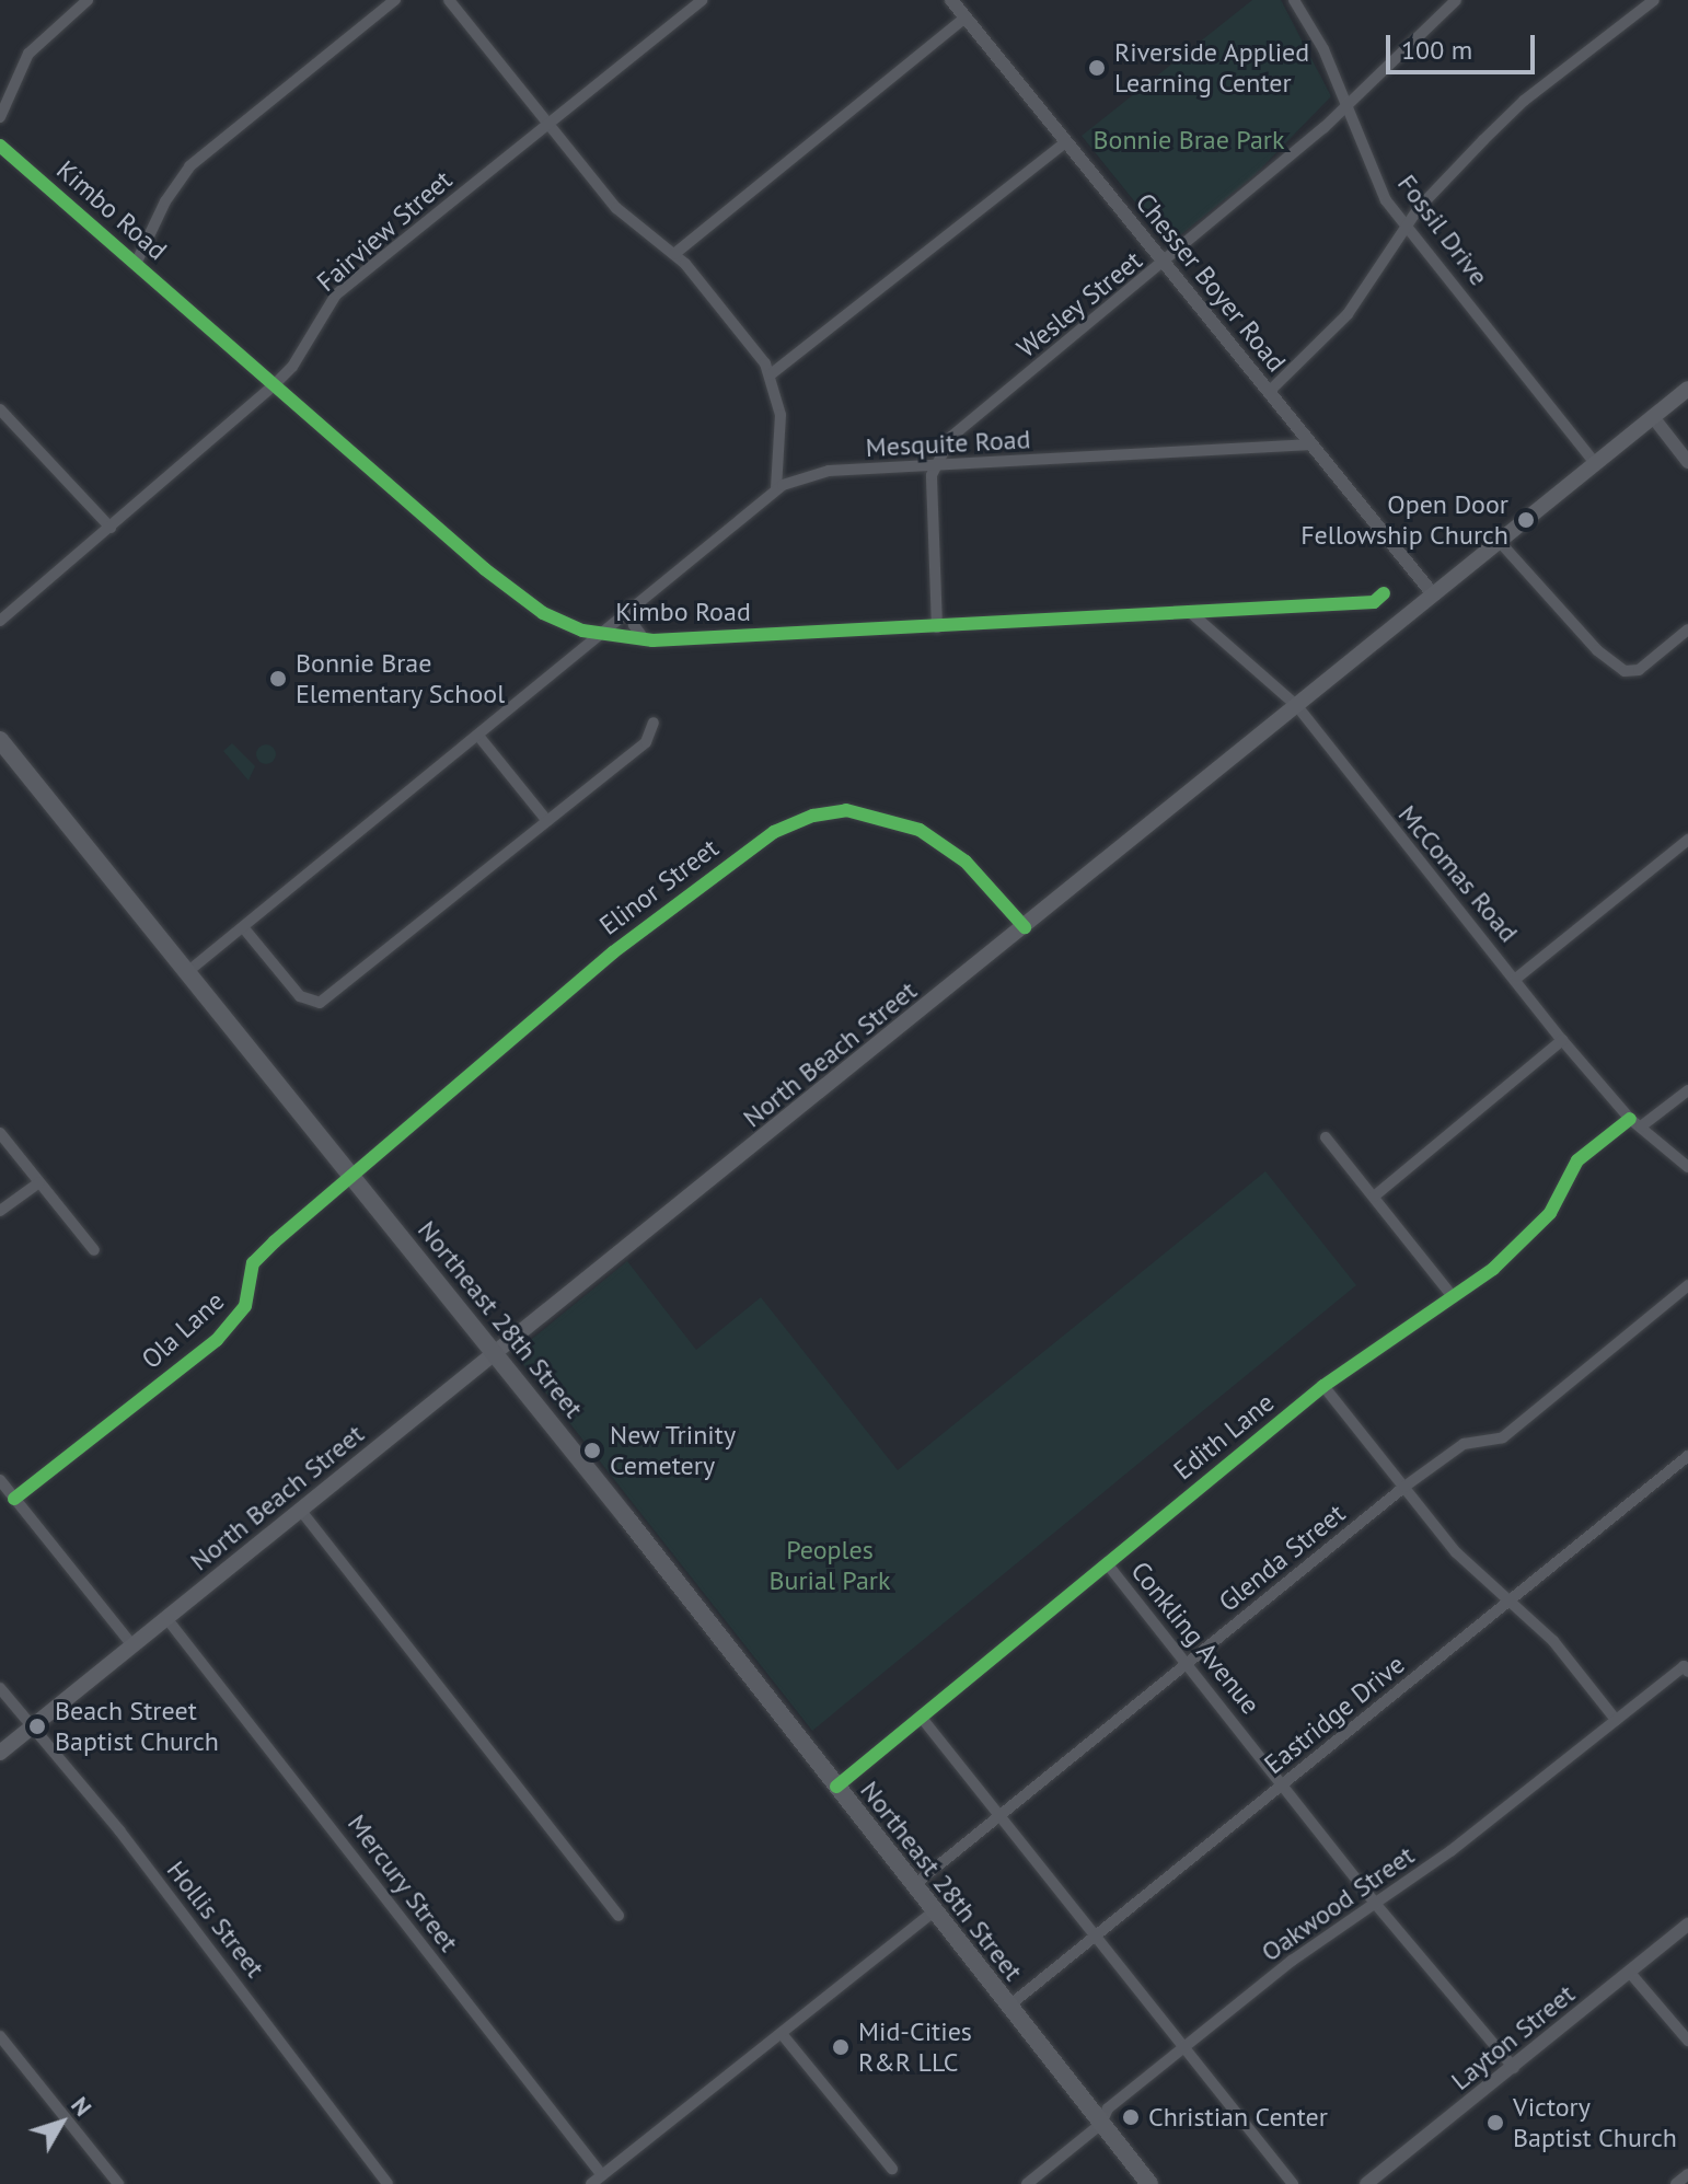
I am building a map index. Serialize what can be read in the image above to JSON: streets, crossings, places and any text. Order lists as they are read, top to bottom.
{
  "streets": {
    "main road": ["North Beach Street", "Northeast 28th Street"],
    "street": [
      "Kimbo Road",
      "Fossil Drive",
      "Fairview Street",
      "Chesser Boyer Road",
      "Wesley Street",
      "Mesquite Road",
      "McComas Road",
      "Elinor Street",
      "Ola Lane",
      "Edith Lane",
      "Glenda Street",
      "Conkling Avenue",
      "Eastridge Drive",
      "Mercury Street",
      "Oakwood Street",
      "Hollis Street",
      "Layton Street"
    ]
  },
  "crossings": [
    ["Kimbo Road", "Fairview Street"],
    ["Kimbo Road", "Mesquite Road"],
    ["Kimbo Road", "McComas Road"],
    ["Fossil Drive", "Wesley Street"],
    ["Fossil Drive", "North Beach Street"],
    ["Chesser Boyer Road", "Wesley Street"],
    ["Chesser Boyer Road", "Mesquite Road"],
    ["Chesser Boyer Road", "North Beach Street"],
    ["Wesley Street", "Mesquite Road"],
    ["Mesquite Road", "Northeast 28th Street"],
    ["McComas Road", "North Beach Street"],
    ["McComas Road", "Edith Lane"],
    ["Elinor Street", "North Beach Street"],
    ["Elinor Street", "Northeast 28th Street"],
    ["Elinor Street", "Ola Lane"],
    ["North Beach Street", "Northeast 28th Street"],
    ["North Beach Street", "Mercury Street"],
    ["North Beach Street", "Hollis Street"],
    ["Northeast 28th Street", "Ola Lane"],
    ["Northeast 28th Street", "Edith Lane"],
    ["Northeast 28th Street", "Glenda Street"],
    ["Northeast 28th Street", "Eastridge Drive"],
    ["Northeast 28th Street", "Oakwood Street"],
    ["Edith Lane", "Conkling Avenue"],
    ["Glenda Street", "Conkling Avenue"],
    ["Conkling Avenue", "Eastridge Drive"],
    ["Conkling Avenue", "Oakwood Street"],
    ["Conkling Avenue", "Layton Street"]
  ],
  "parks": ["Bonnie Brae Park", "Peoples Burial Park"],
  "places": [
    "Riverside Applied Learning Center",
    "Open Door Fellowship Church",
    "Bonnie Brae Elementary School",
    "New Trinity Cemetery",
    "Beach Street Baptist Church",
    "Mid-Cities R&R LLC",
    "Christian Center",
    "Victory Baptist Church"
  ],
  "scale_bar": "100 m",
  "north": "top right"
}
